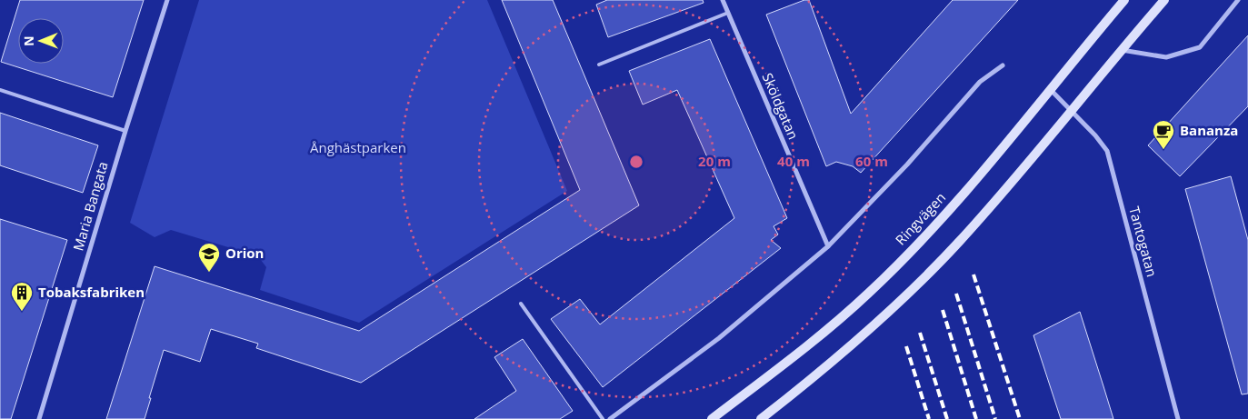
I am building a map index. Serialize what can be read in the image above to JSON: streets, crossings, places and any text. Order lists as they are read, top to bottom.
{
  "streets": {
    "main road": ["Ringvägen"],
    "street": ["Sköldgatan", "Maria Bangata", "Tantogatan"]
  },
  "crossings": [
    ["Ringvägen", "Tantogatan"]
  ],
  "parks": ["Ånghästparken"],
  "places": {
    "cafe": ["Bananza"],
    "school or university": ["Orion"],
    "building": ["Tobaksfabriken"]
  },
  "north": "left",
  "rings": ["20 m", "40 m", "60 m"]
}
